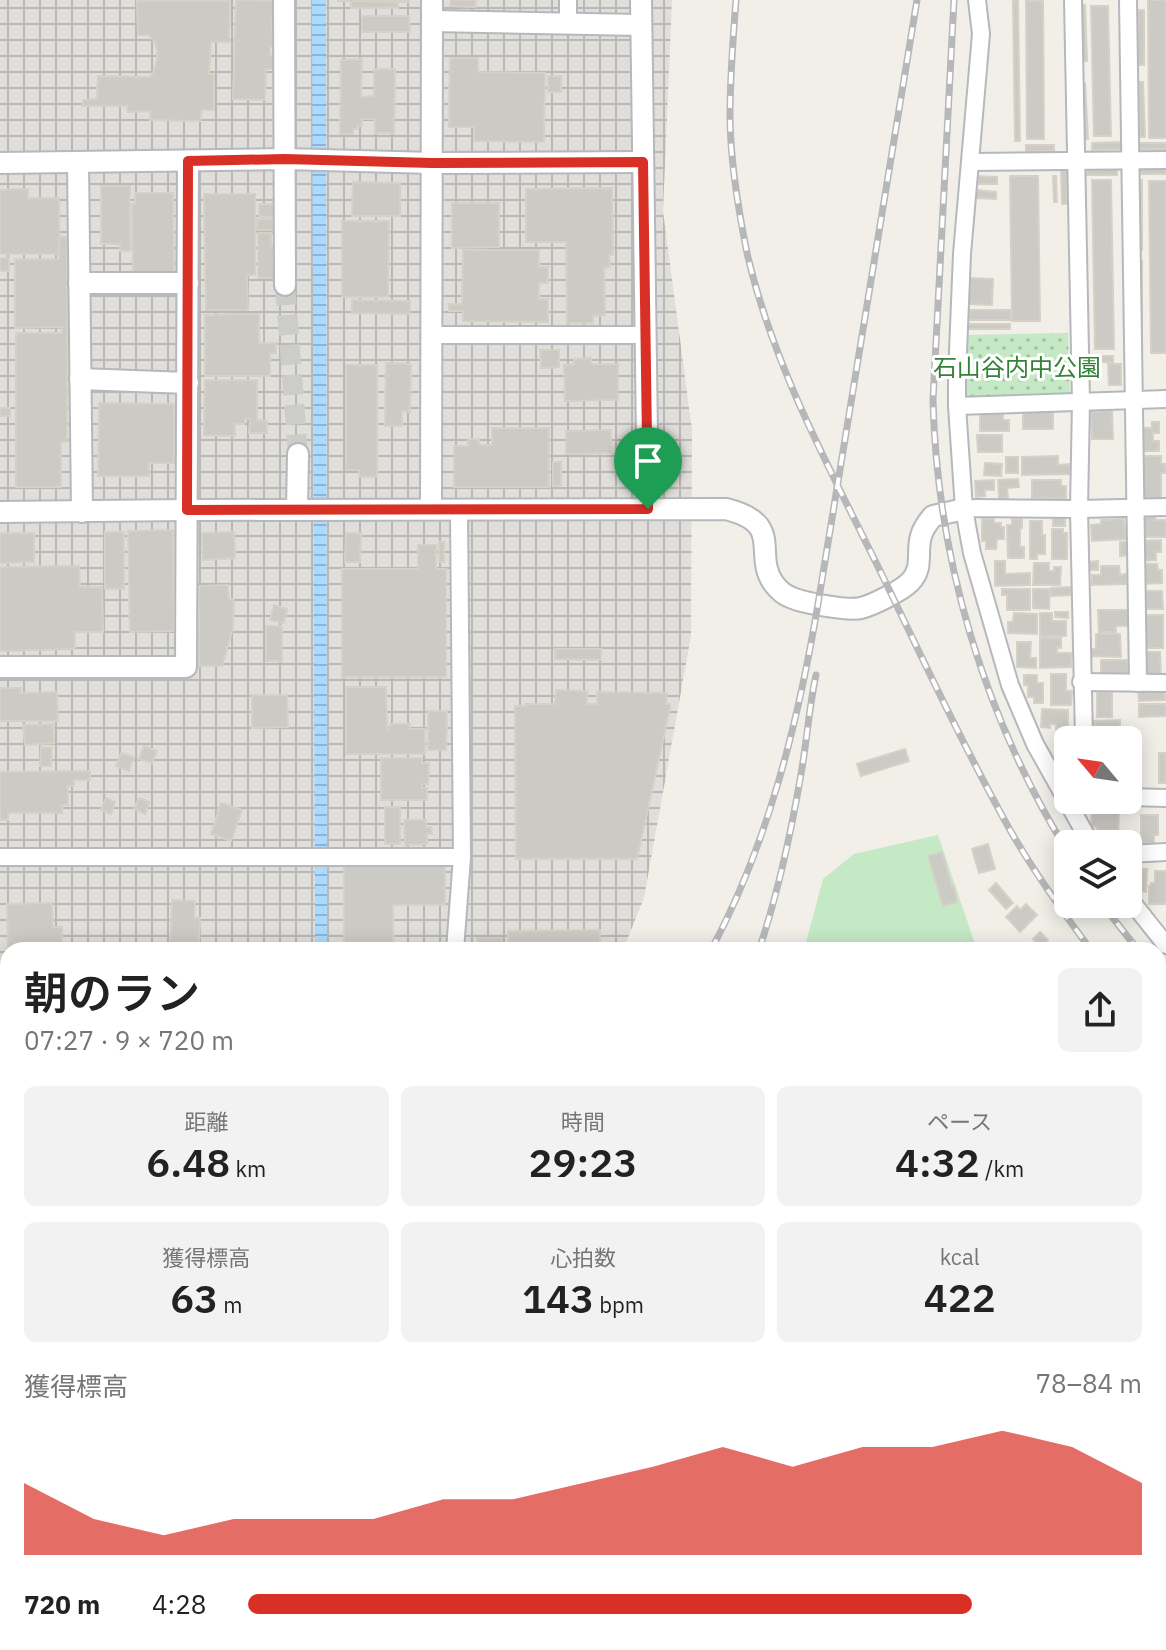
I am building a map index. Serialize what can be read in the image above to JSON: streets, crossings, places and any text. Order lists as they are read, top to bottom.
{
  "parks": ["石山谷内中公園"],
  "north": "top left",
  "page": {
    "heading": ["朝のラン", "07:27 · 9 × 720 m"],
    "stats": [
      ["距離", "6.48 km"],
      ["時間", "29:23"],
      ["ペース", "4:32 /km"],
      ["獲得標高", "63 m"],
      ["心拍数", "143 bpm"],
      ["kcal", "422"]
    ],
    "chart": ["獲得標高", "78–84 m"],
    "list": [
      {
        "name": "720 m",
        "note": "4:28"
      }
    ]
  }
}
